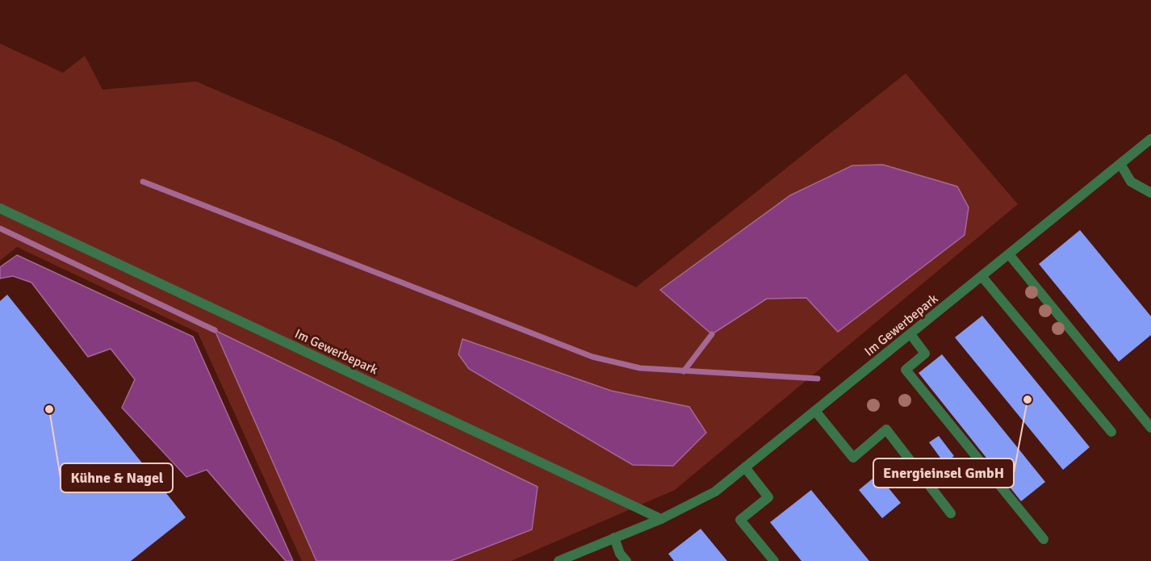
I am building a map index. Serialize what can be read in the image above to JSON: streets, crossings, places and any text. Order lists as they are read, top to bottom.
{
  "streets": {
    "street": ["Im Gewerbepark"]
  },
  "places": ["Energieinsel GmbH", "Kühne & Nagel"]
}
